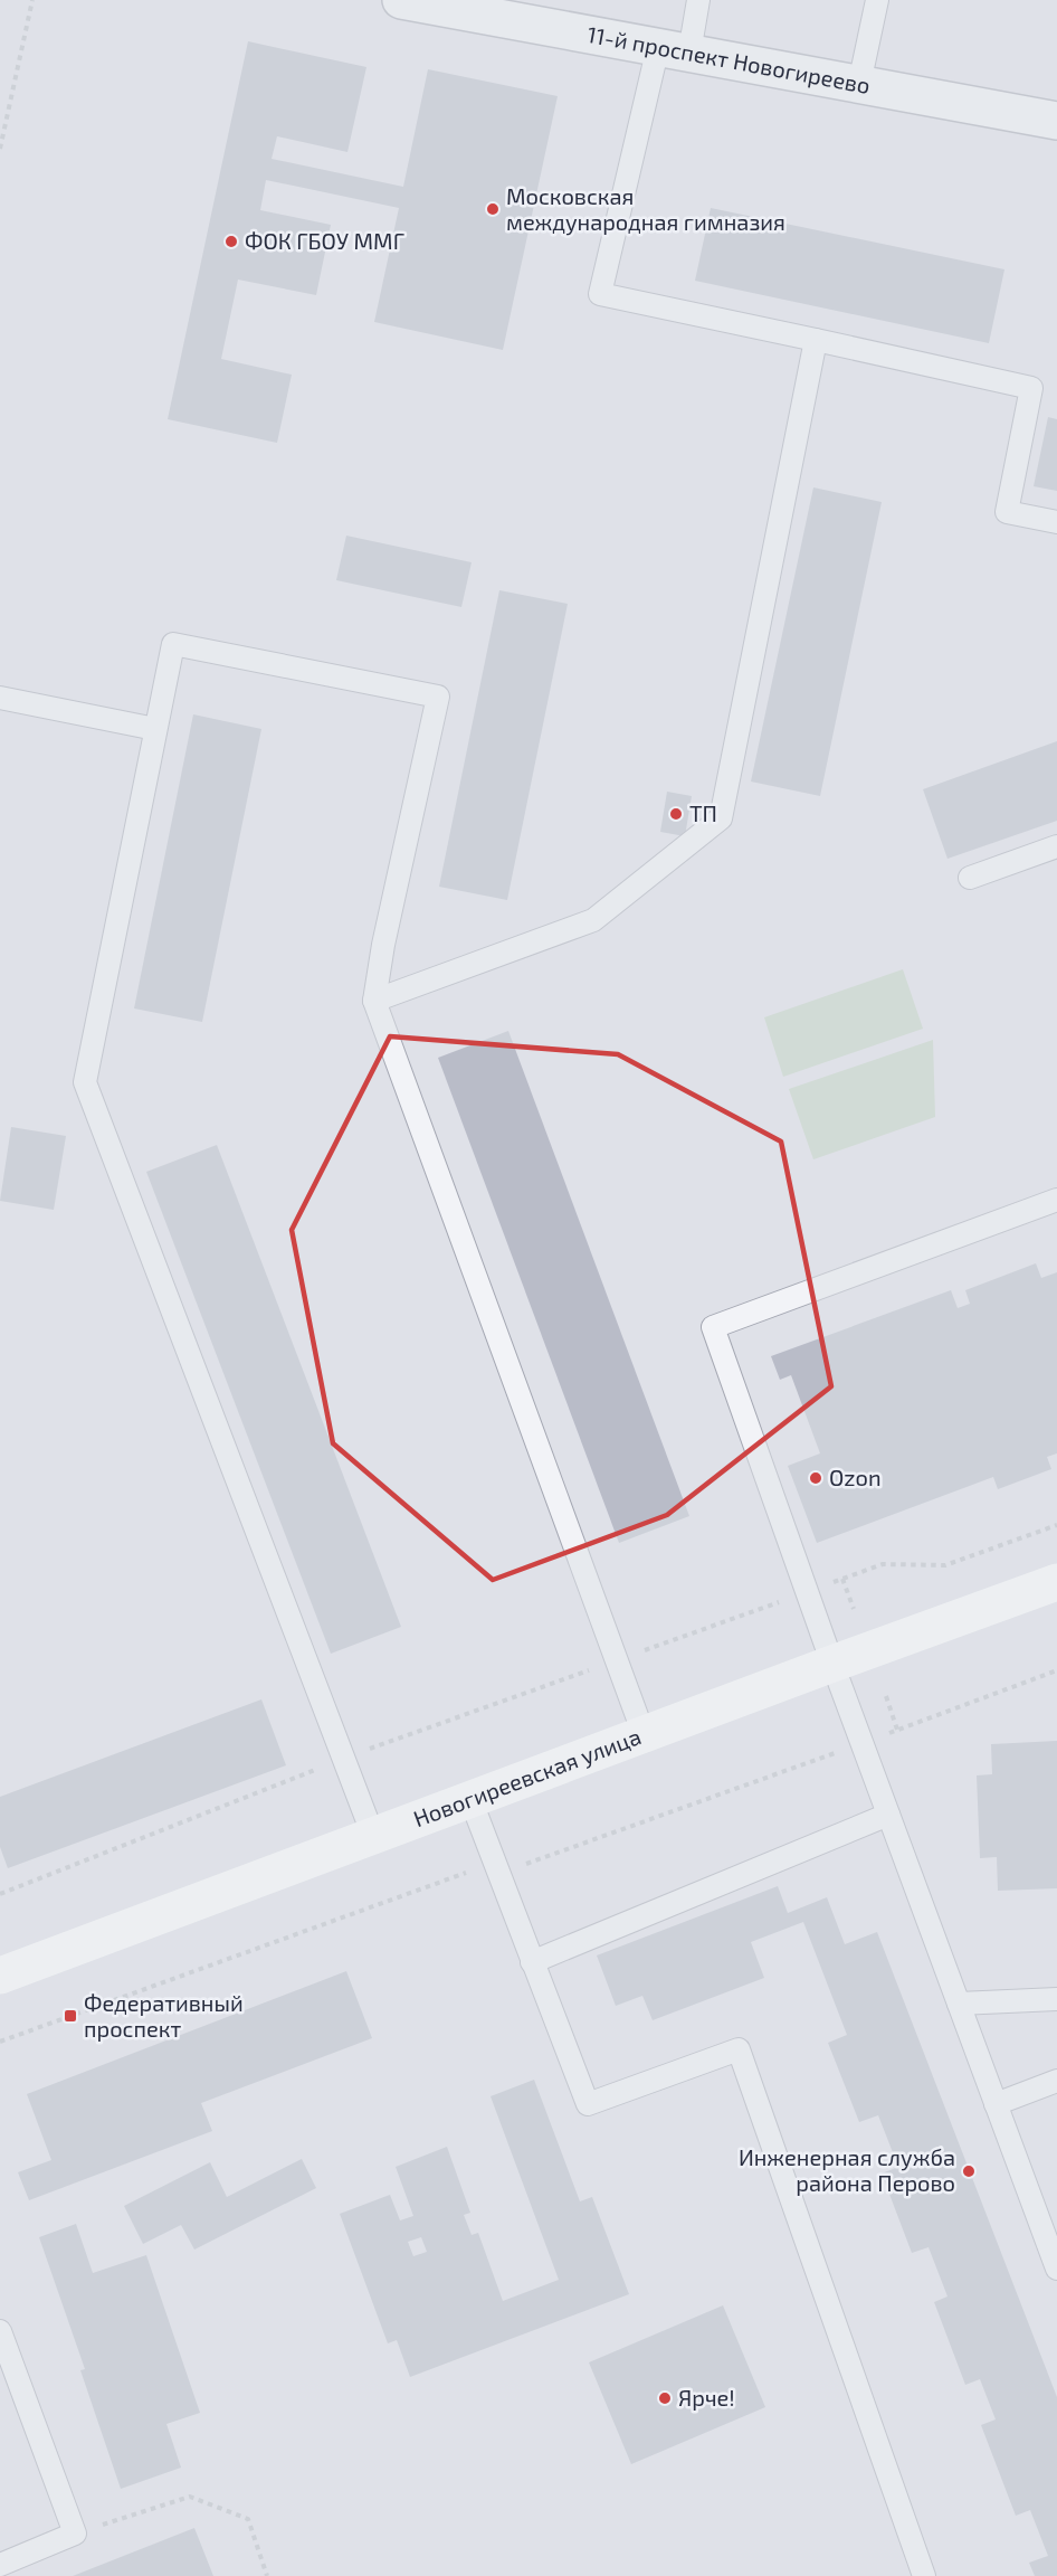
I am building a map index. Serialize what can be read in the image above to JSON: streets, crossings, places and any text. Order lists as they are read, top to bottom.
{
  "streets": {
    "main road": ["Новогиреевская улица"],
    "street": ["11-й проспект Новогиреево"]
  },
  "places": {
    "other": [
      "Московская международная гимназия",
      "ФОК ГБОУ ММГ",
      "ТП",
      "Ozon",
      "Инженерная служба района Перово",
      "Ярче!"
    ],
    "transit": ["Федеративный проспект"]
  }
}
